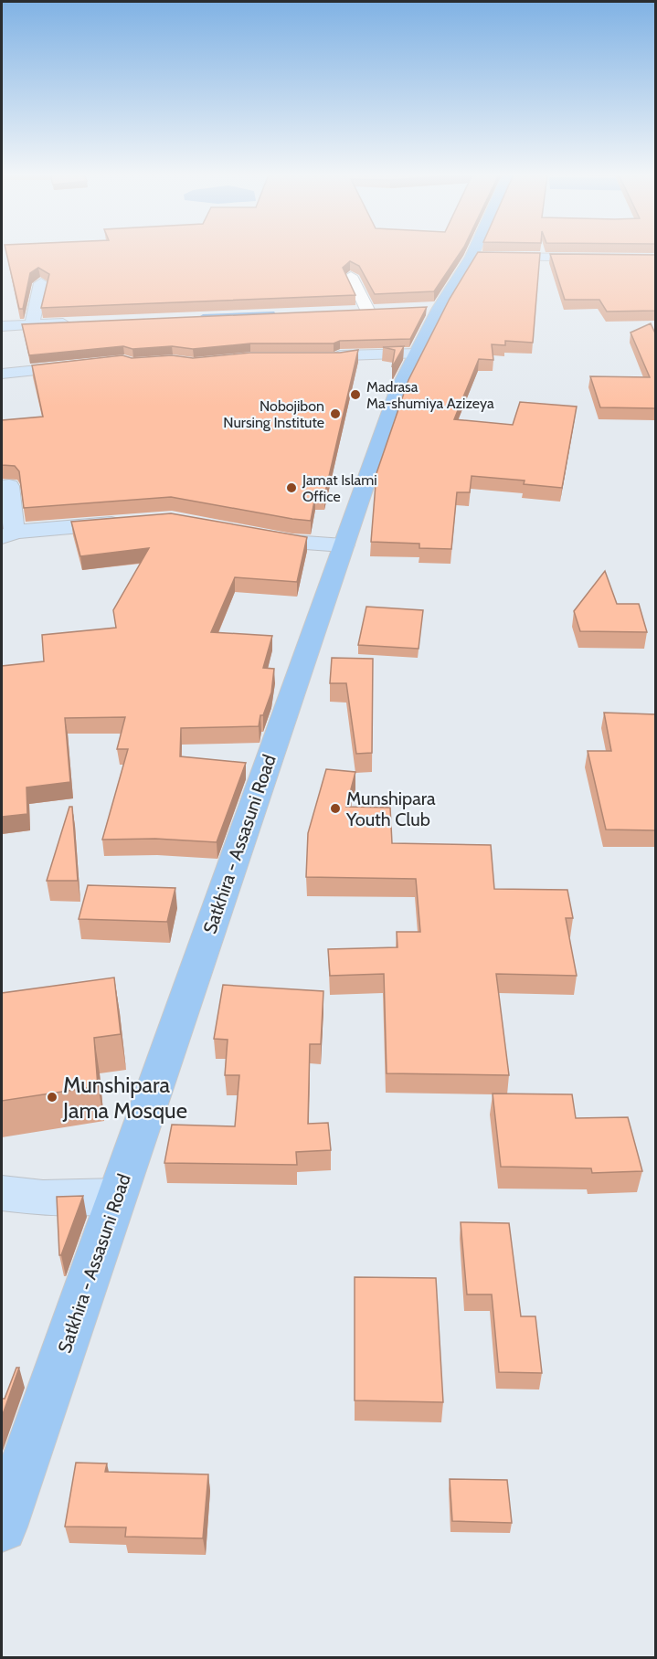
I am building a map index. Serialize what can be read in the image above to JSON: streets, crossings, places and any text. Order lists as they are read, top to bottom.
{
  "streets": {
    "main road": ["Satkhira - Assasuni Road"]
  },
  "places": [
    "Madrasa Ma-shumiya Azizeya",
    "Nobojibon Nursing Institute",
    "Jamat Islami Office",
    "Munshipara Youth Club",
    "Munshipara Jama Mosque"
  ]
}
